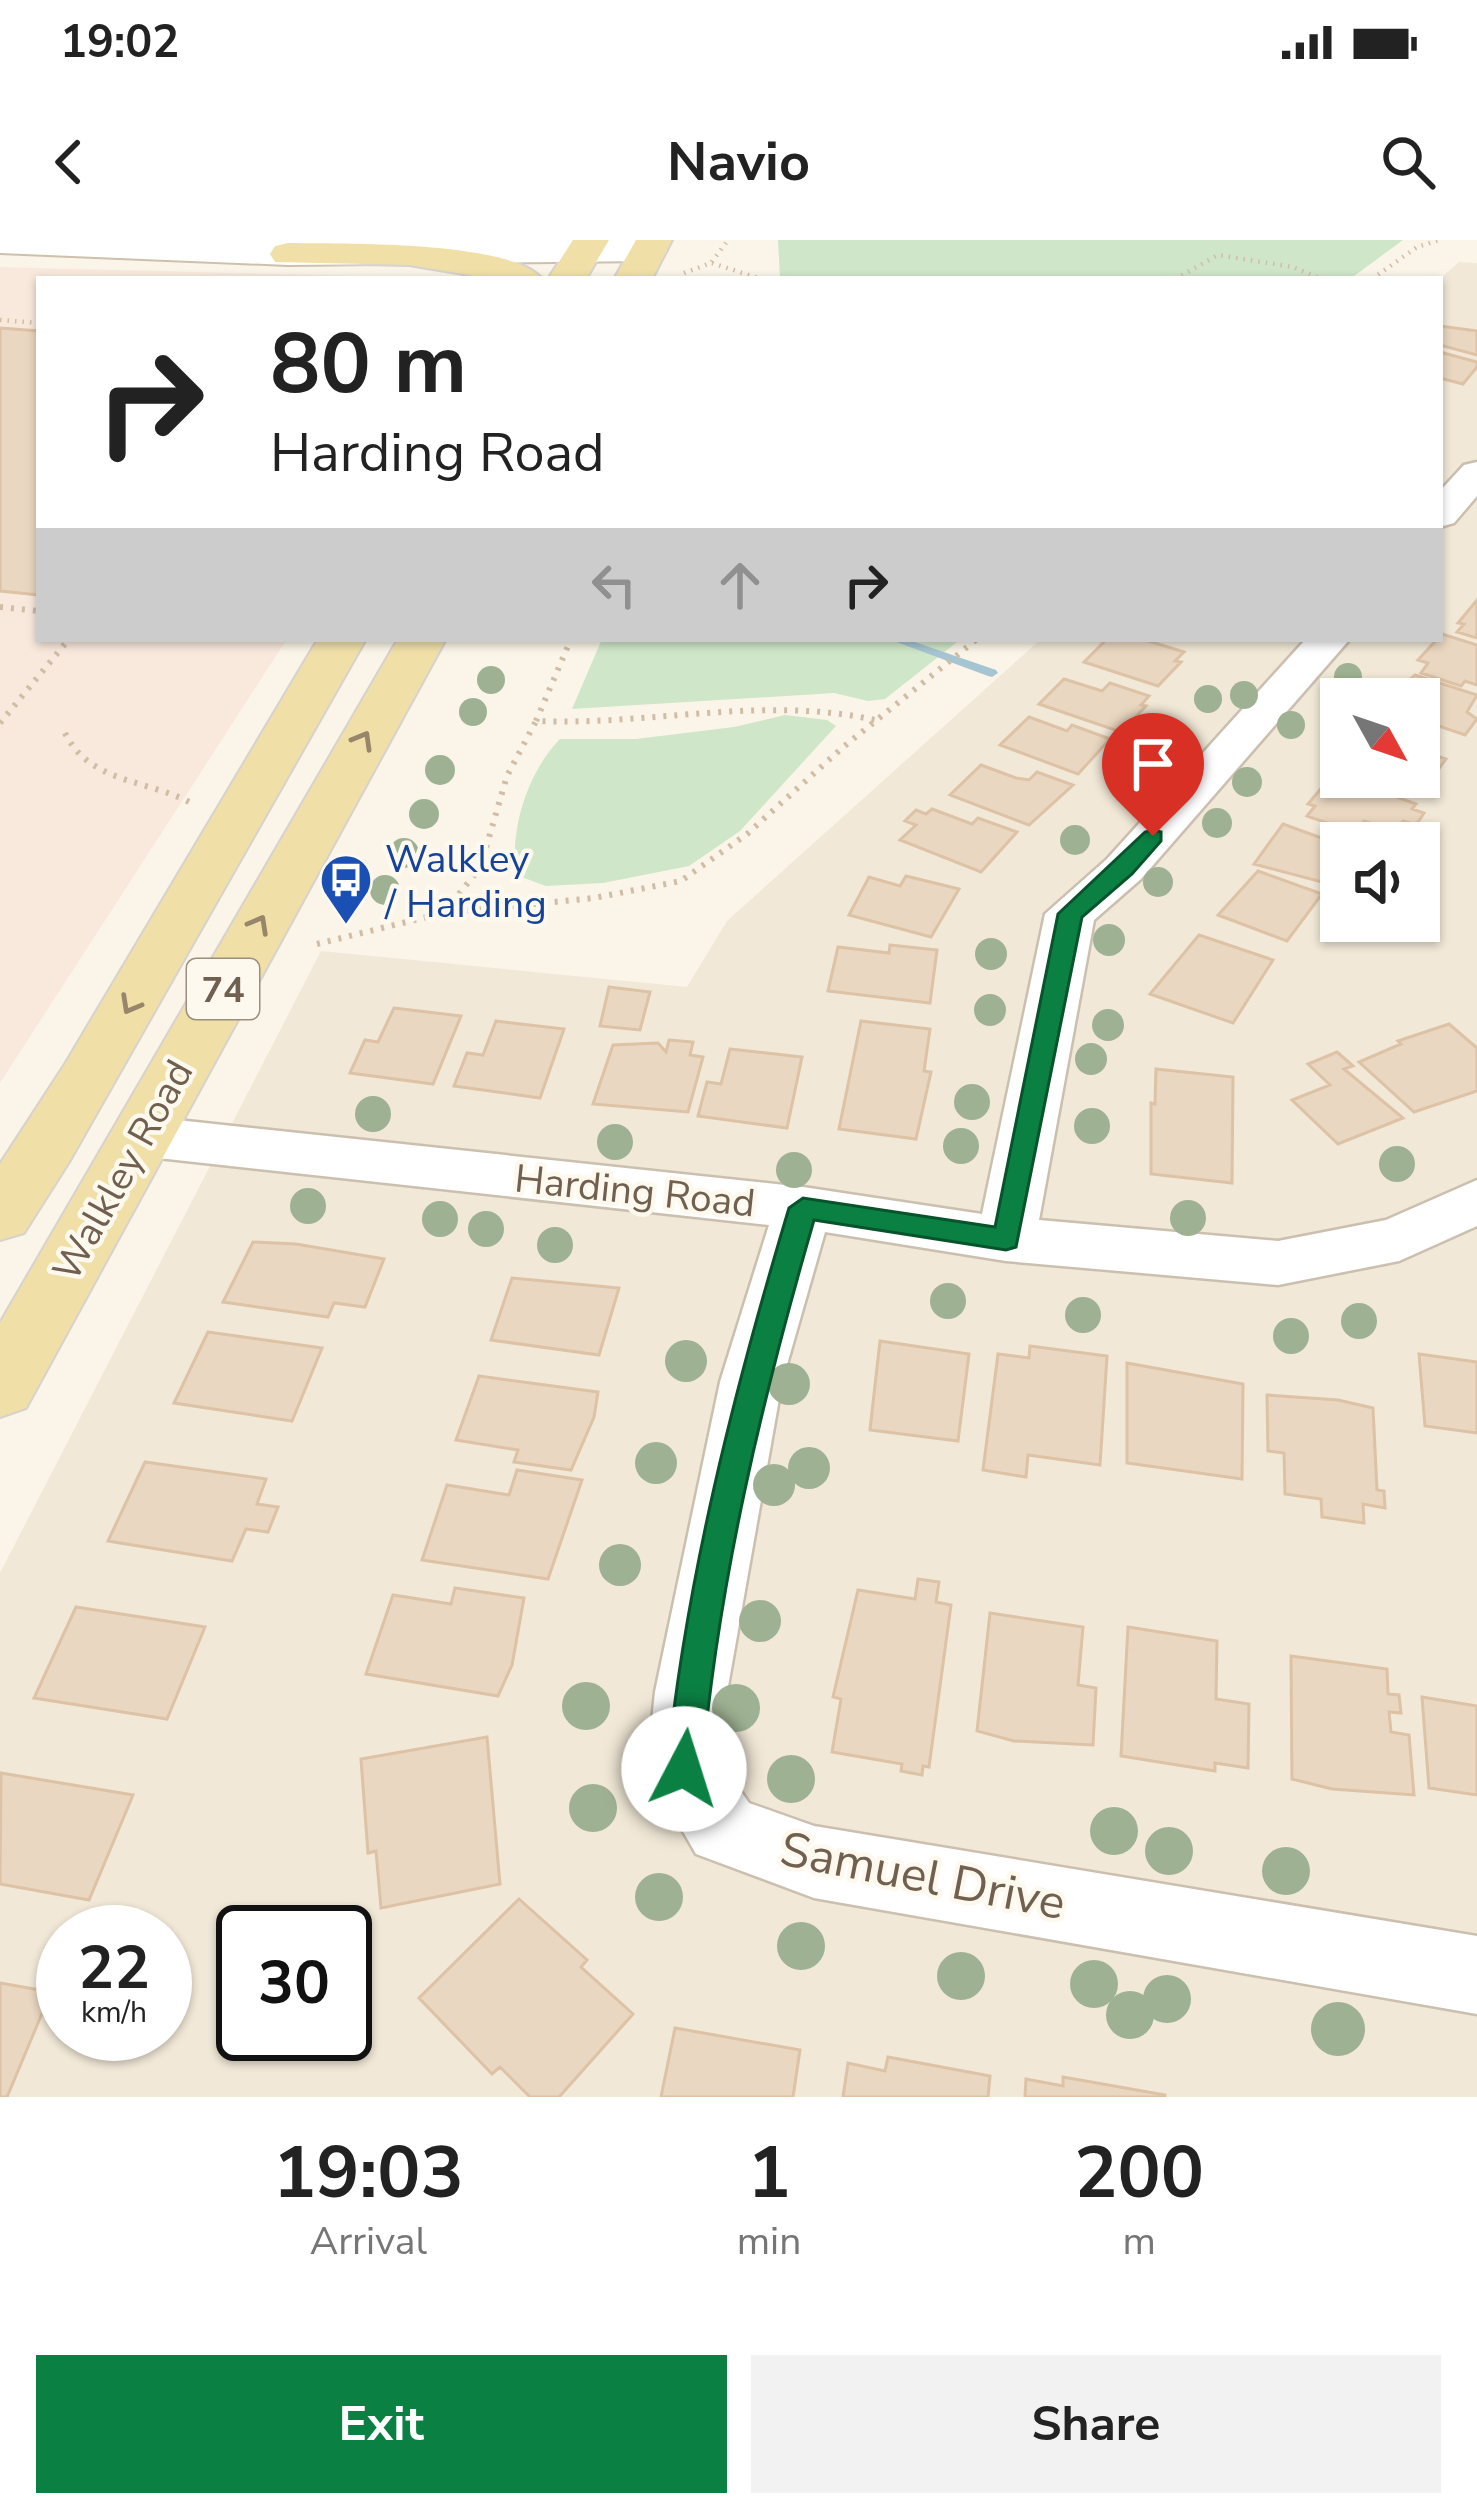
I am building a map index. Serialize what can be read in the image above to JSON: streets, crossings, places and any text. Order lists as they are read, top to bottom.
{
  "streets": {
    "main road": ["74", "Walkley Road"],
    "street": ["Harding Road", "Samuel Drive"]
  },
  "crossings": [
    ["Walkley Road", "Harding Road"],
    ["Harding Road", "Samuel Drive"]
  ],
  "places": {
    "bus stop": ["Walkley / Harding"]
  },
  "north": "bottom right",
  "page": {
    "status": "19:02",
    "header": "Navio",
    "turn": ["80 m", "Harding Road"],
    "speed": "22 km/h",
    "limit": "30",
    "eta": [
      "19:03",
      "Arrival",
      "1",
      "min",
      "200",
      "m"
    ],
    "buttons": ["Exit", "Share"]
  }
}
